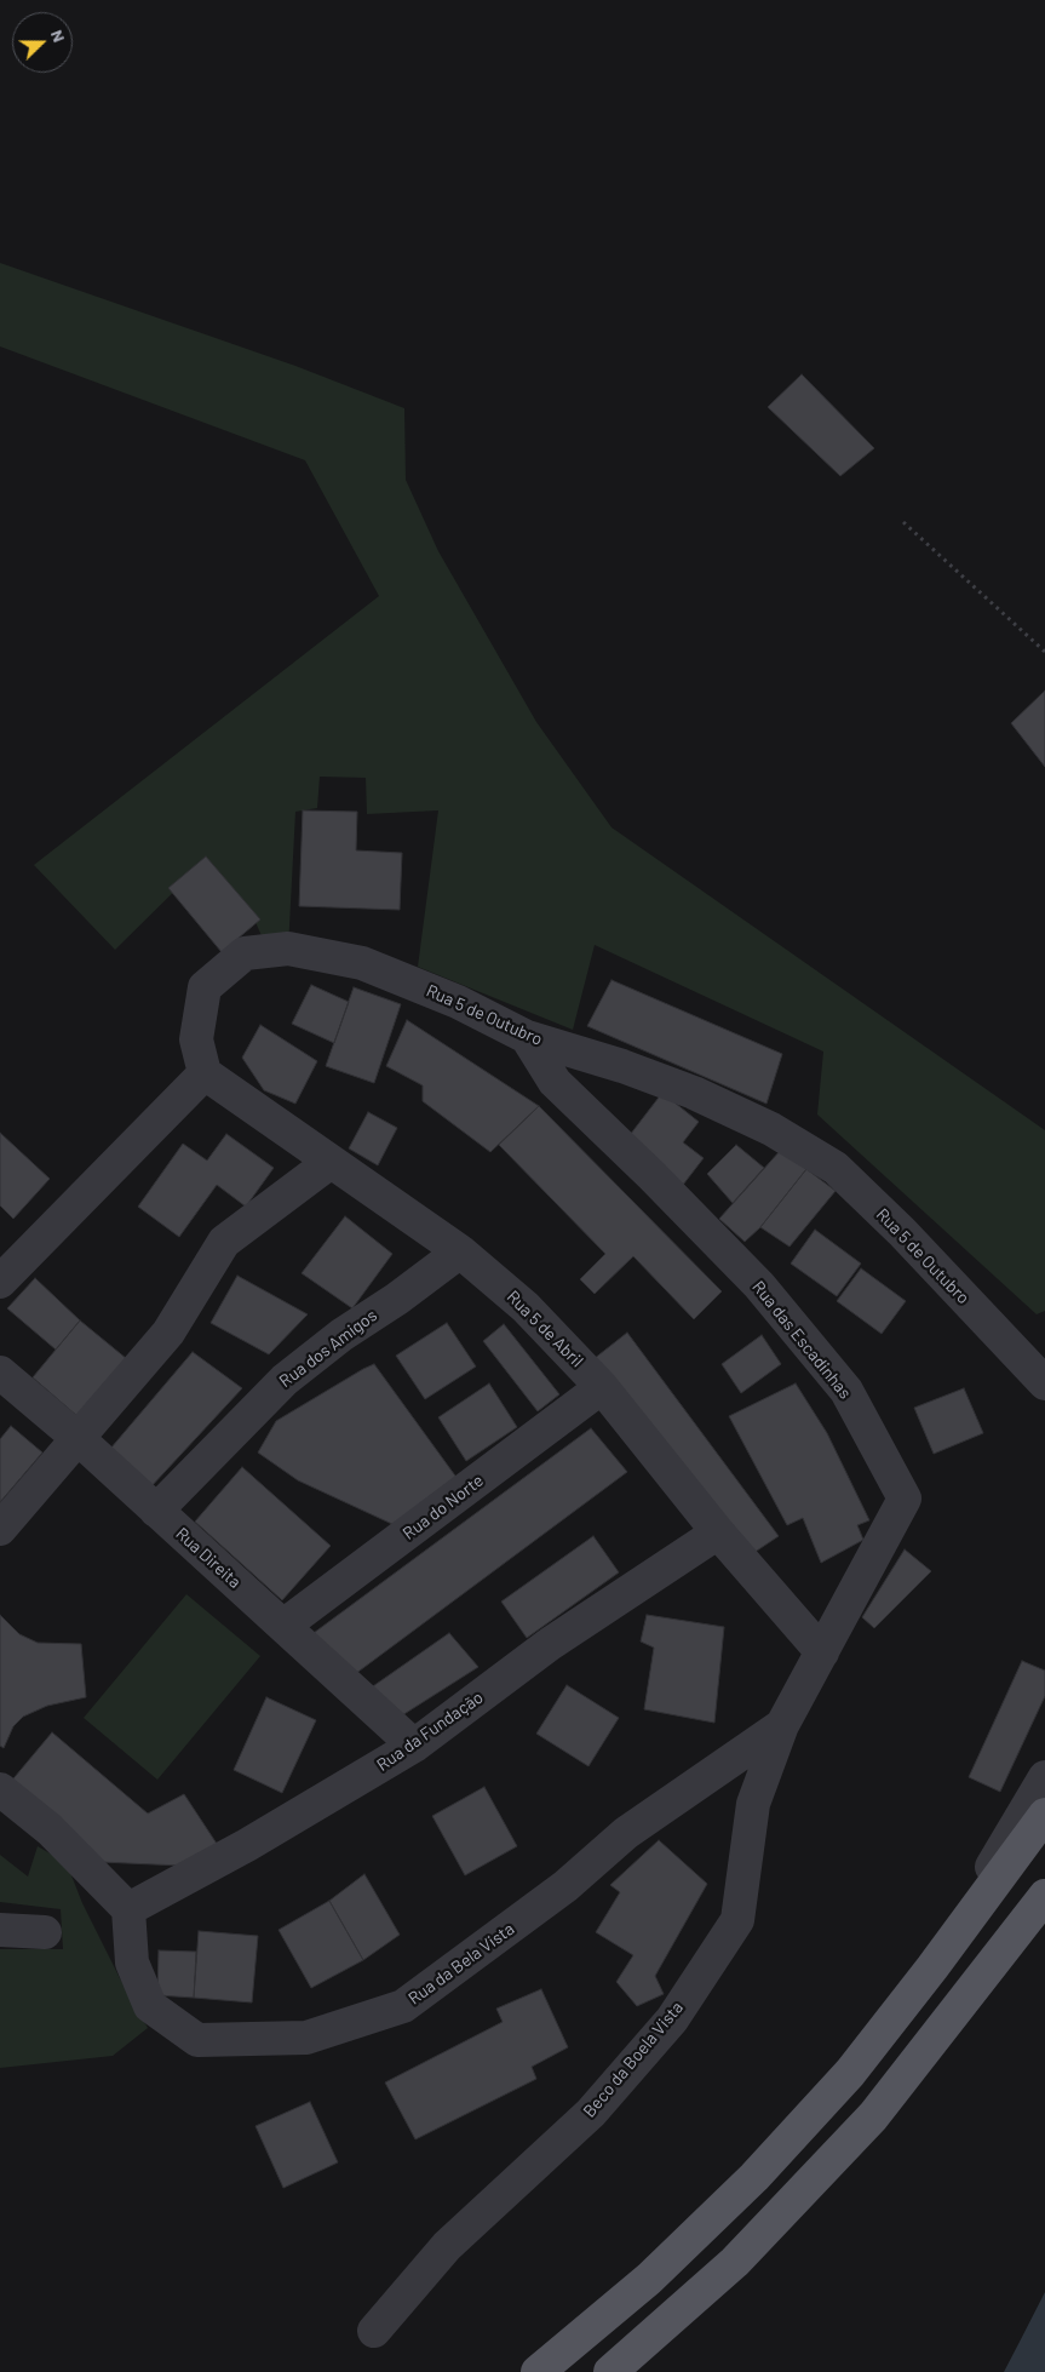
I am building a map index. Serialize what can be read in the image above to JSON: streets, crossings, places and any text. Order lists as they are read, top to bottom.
{
  "streets": {
    "street": [
      "Rua 5 de Outubro",
      "Rua 5 de Abril",
      "Rua das Escadinhas",
      "Rua dos Amigos",
      "Rua do Norte",
      "Rua Direita",
      "Rua da Fundação",
      "Rua da Bela Vista",
      "Beco da Boela Vista"
    ]
  },
  "crossings": [
    ["Rua 5 de Outubro", "Rua 5 de Abril"],
    ["Rua 5 de Outubro", "Rua das Escadinhas"],
    ["Rua 5 de Abril", "Rua das Escadinhas"],
    ["Rua 5 de Abril", "Rua dos Amigos"],
    ["Rua 5 de Abril", "Rua do Norte"],
    ["Rua 5 de Abril", "Rua da Fundação"],
    ["Rua das Escadinhas", "Rua da Bela Vista"],
    ["Rua das Escadinhas", "Beco da Boela Vista"],
    ["Rua dos Amigos", "Rua Direita"],
    ["Rua do Norte", "Rua Direita"],
    ["Rua Direita", "Rua da Fundação"],
    ["Rua da Fundação", "Rua da Bela Vista"],
    ["Rua da Bela Vista", "Beco da Boela Vista"]
  ],
  "north": "right"
}
